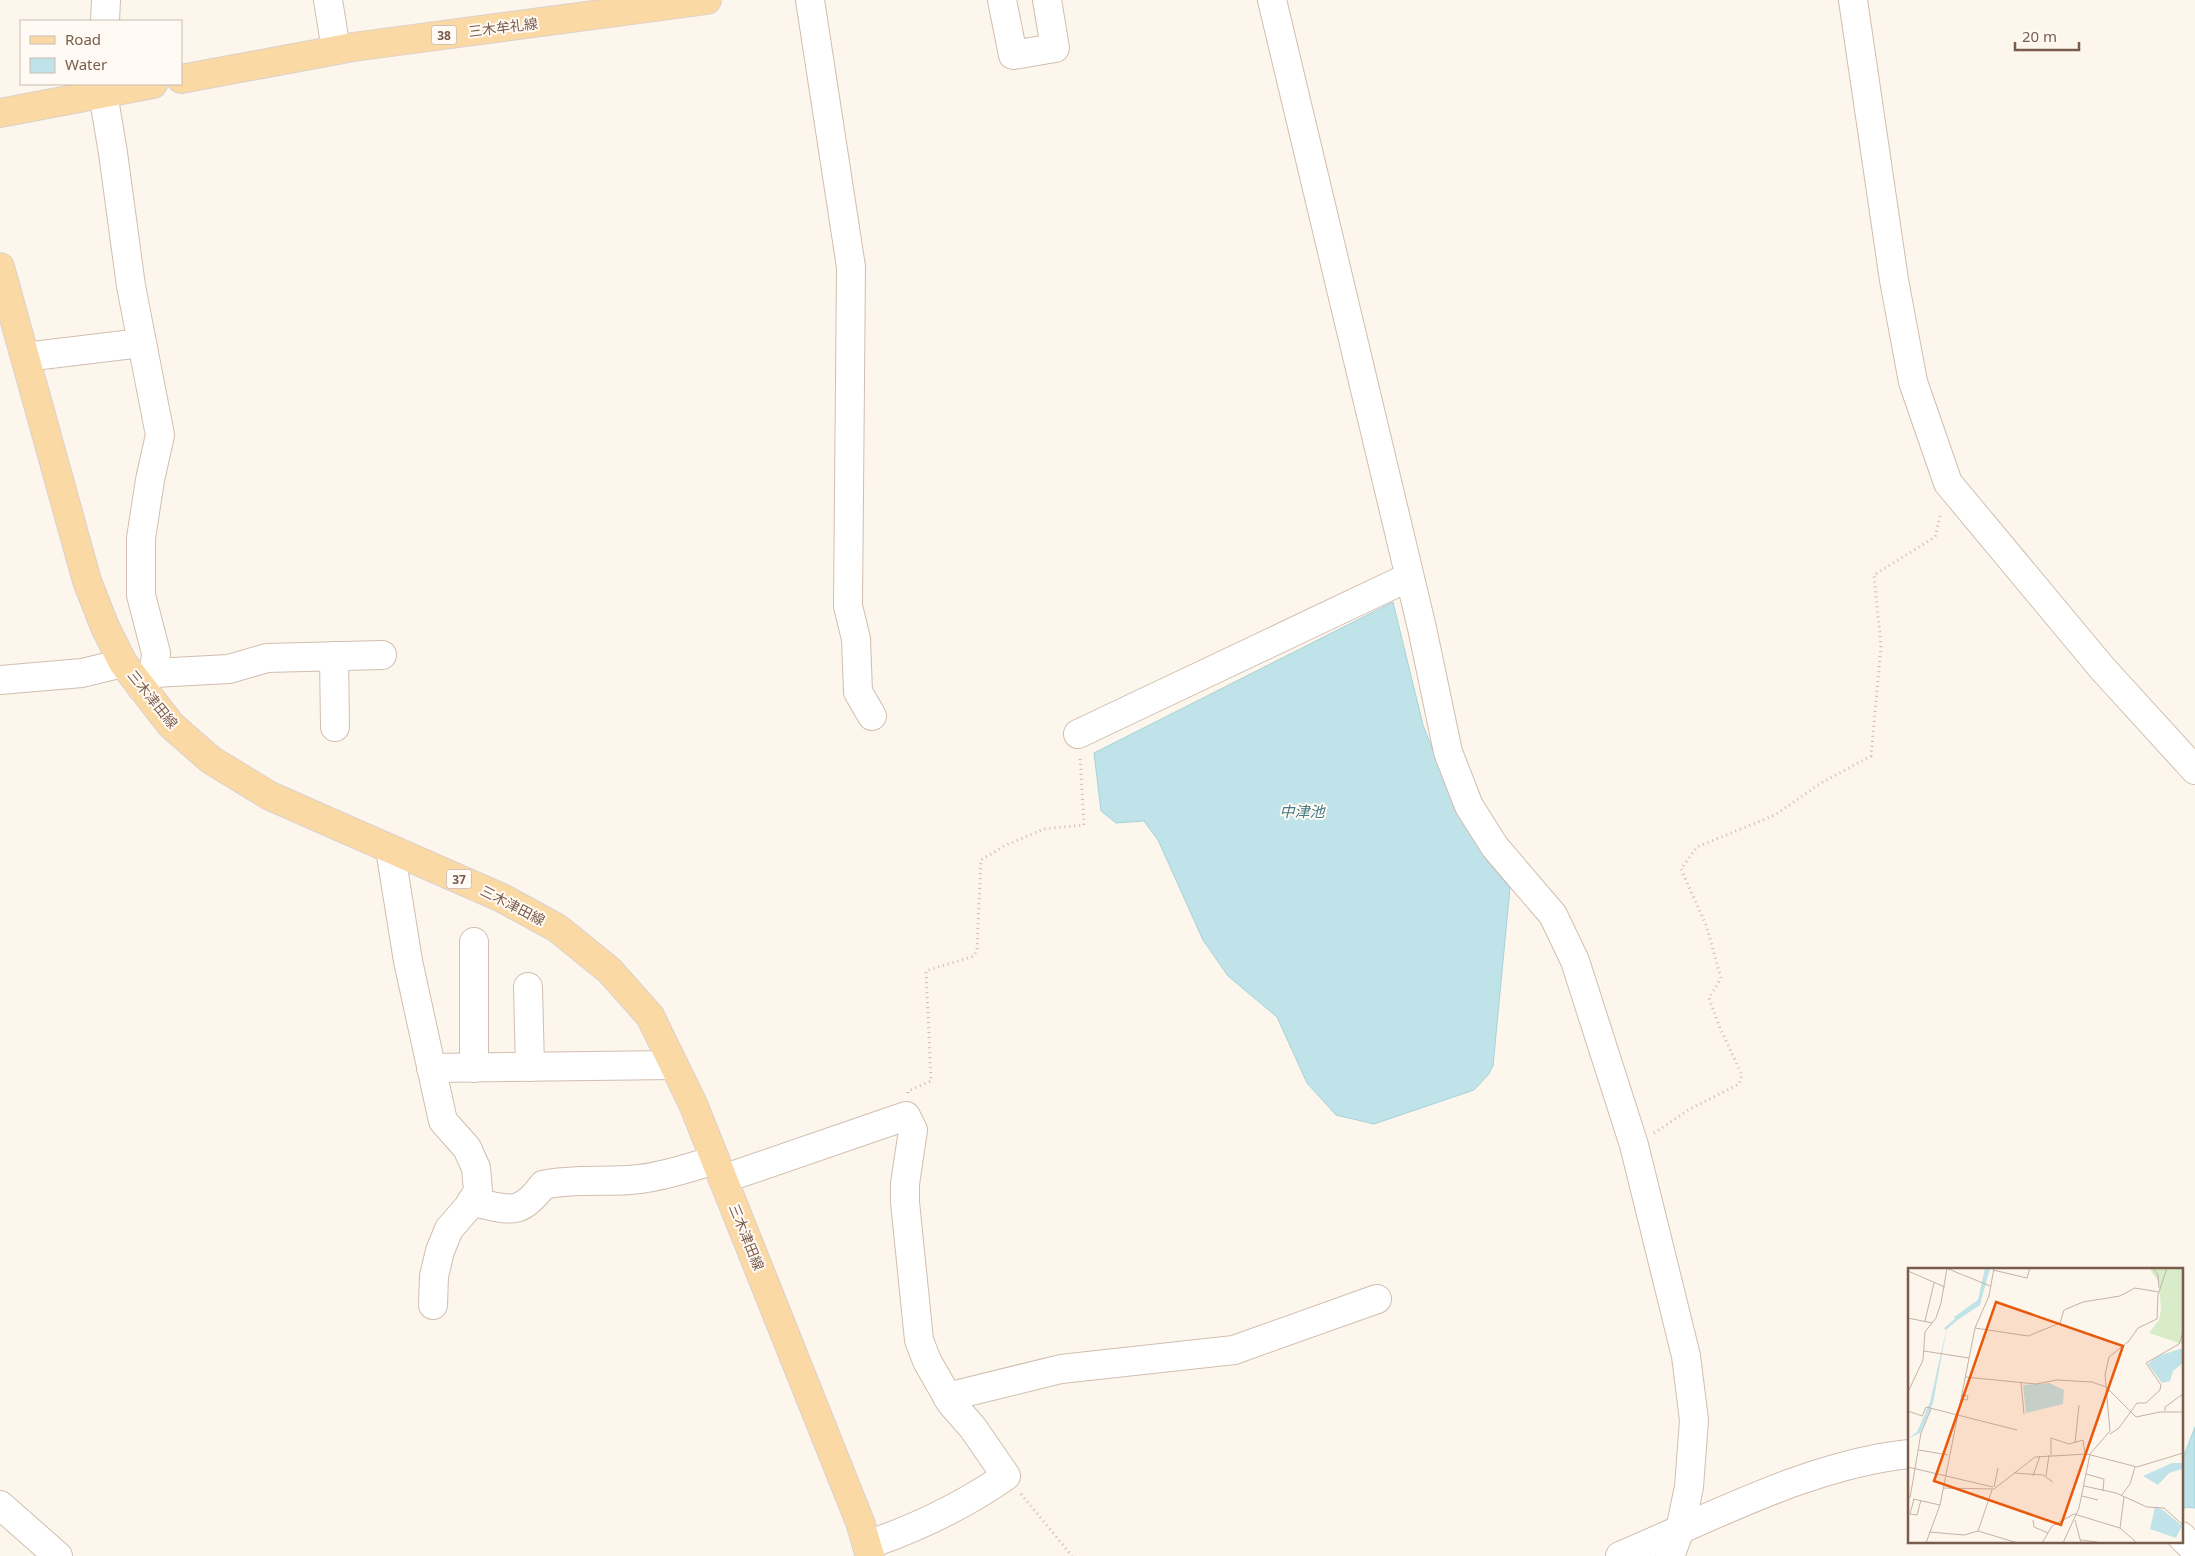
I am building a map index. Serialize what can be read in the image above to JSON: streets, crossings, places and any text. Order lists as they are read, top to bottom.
{
  "streets": {
    "main road": [
      "三木牟礼線",
      "38",
      "三木津田線",
      "37"
    ]
  },
  "water": ["中津池"],
  "legend": ["Road", "Water"],
  "scale_bar": "20 m"
}
